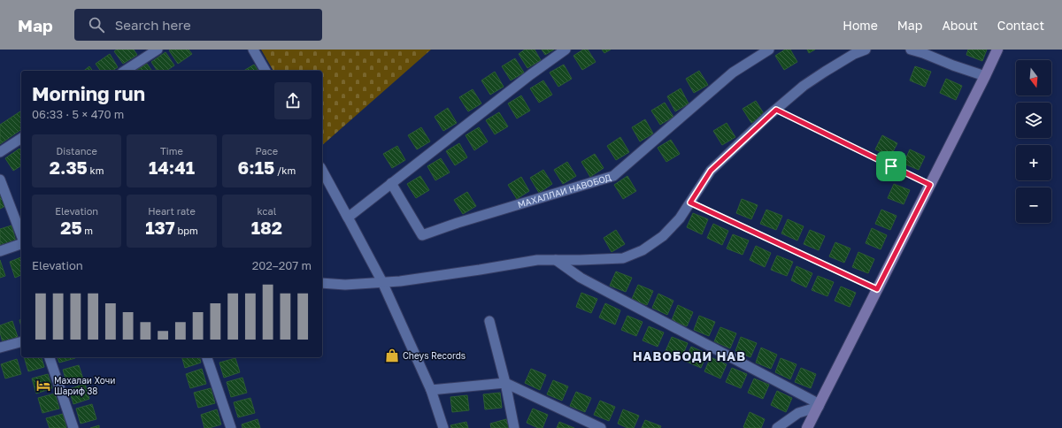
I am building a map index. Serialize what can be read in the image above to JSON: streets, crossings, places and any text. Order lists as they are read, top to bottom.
{
  "streets": {
    "street": ["МАХАЛЛАИ НАВОБОД"]
  },
  "districts": ["НАВОБОДИ НАВ"],
  "places": {
    "shop": ["Cheys Records"],
    "hotel": ["Махалаи Хочи Шариф 38"]
  },
  "north": "bottom",
  "page": {
    "header": "Map",
    "search": "Search here",
    "nav": [
      "Home",
      "Map",
      "About",
      "Contact"
    ],
    "map_buttons": ["+", "−"],
    "heading": ["Morning run", "06:33 · 5 × 470 m"],
    "stats": [
      ["Distance", "2.35 km"],
      ["Time", "14:41"],
      ["Pace", "6:15 /km"],
      ["Elevation", "25 m"],
      ["Heart rate", "137 bpm"],
      ["kcal", "182"]
    ],
    "chart": ["Elevation", "202–207 m"]
  }
}
